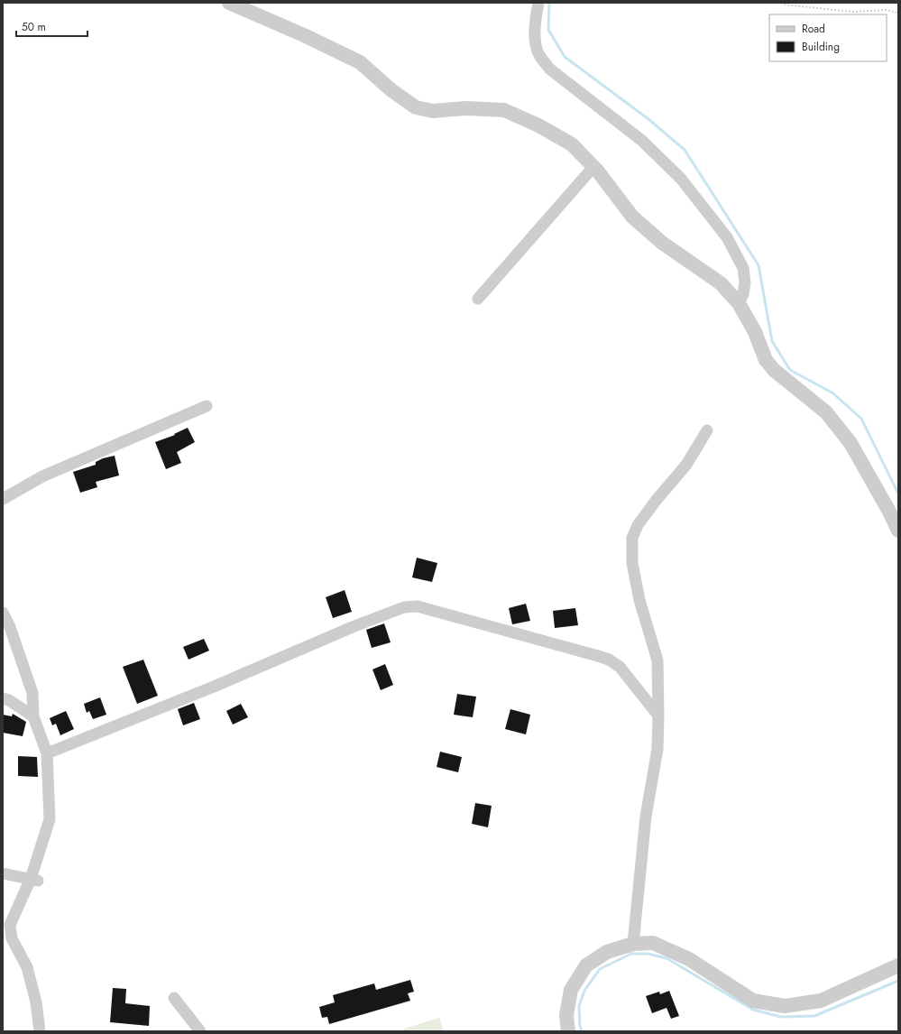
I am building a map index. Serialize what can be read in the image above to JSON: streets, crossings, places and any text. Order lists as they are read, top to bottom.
{
  "legend": ["Road", "Building"],
  "scale_bar": "50 m"
}
